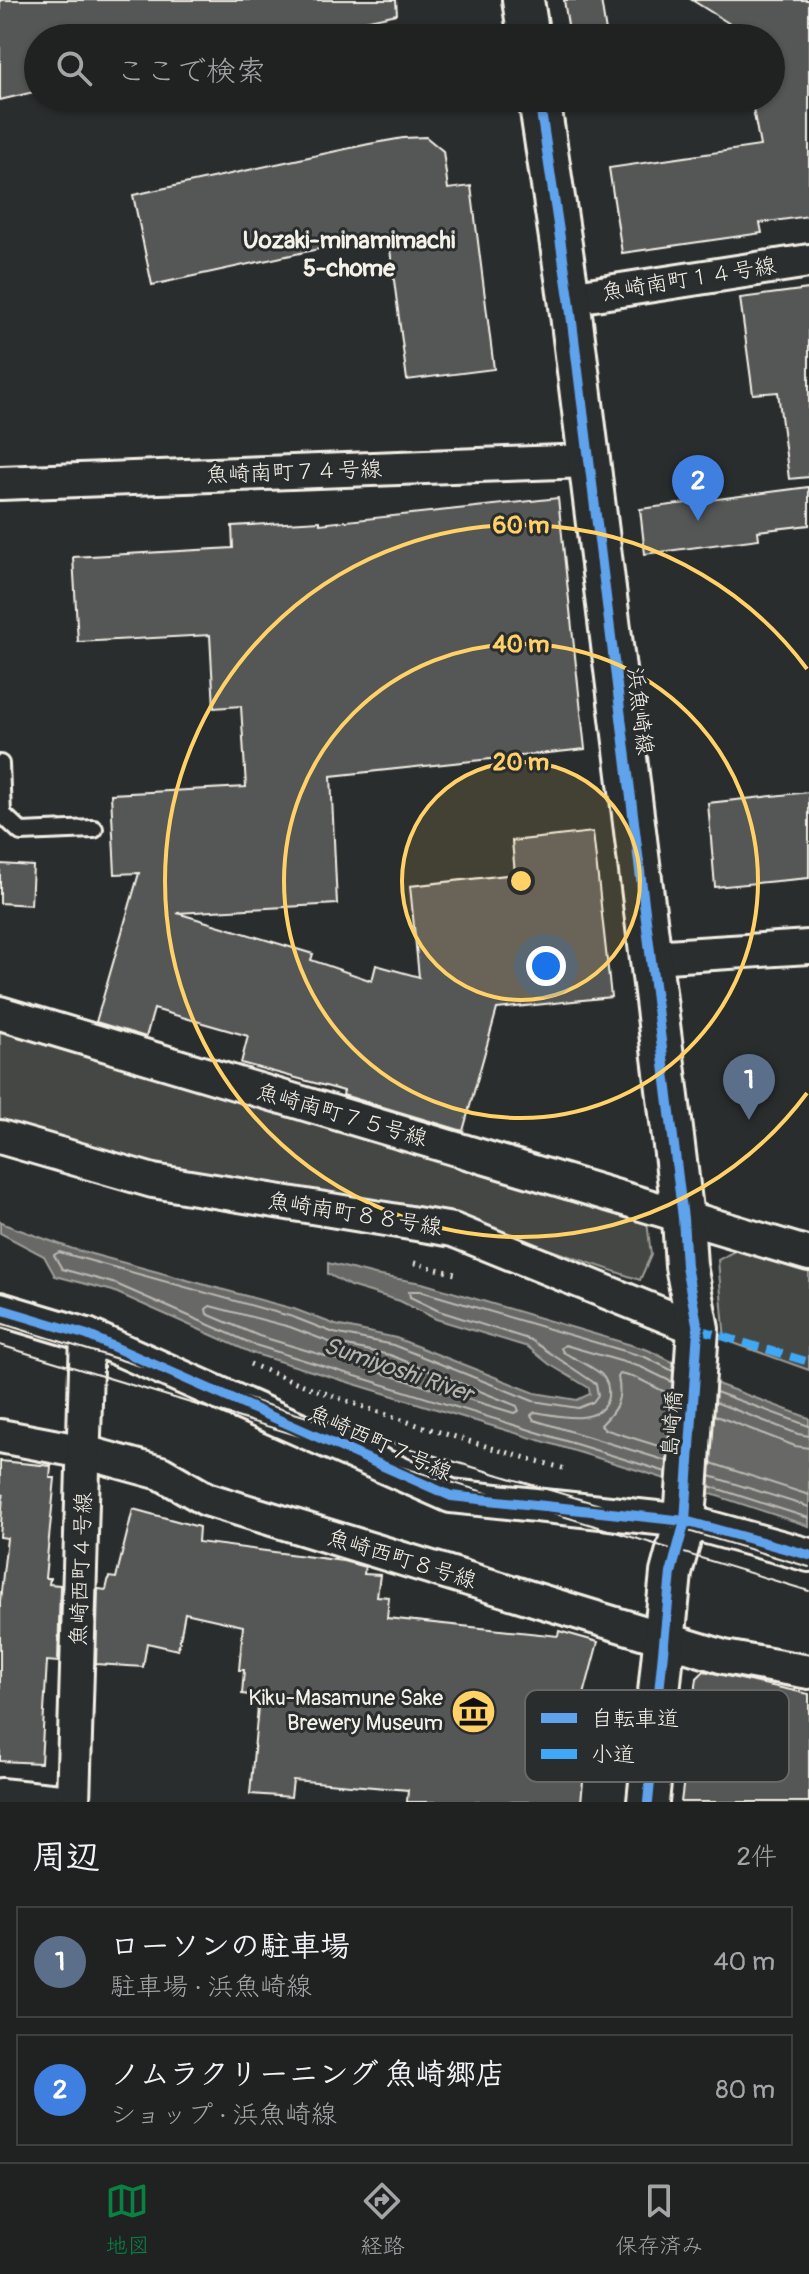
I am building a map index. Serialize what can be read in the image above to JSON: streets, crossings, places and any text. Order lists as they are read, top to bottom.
{
  "streets": {
    "street": [
      "魚崎南町１４号線",
      "魚崎南町７４号線",
      "浜魚崎線",
      "魚崎南町７５号線",
      "魚崎南町８８号線",
      "島崎橋",
      "魚崎西町７号線",
      "魚崎西町８号線",
      "魚崎西町４号線"
    ]
  },
  "crossings": [
    ["魚崎南町１４号線", "浜魚崎線"],
    ["魚崎南町７４号線", "浜魚崎線"],
    ["浜魚崎線", "魚崎南町７５号線"],
    ["浜魚崎線", "魚崎南町８８号線"],
    ["浜魚崎線", "島崎橋"],
    ["魚崎南町８８号線", "島崎橋"],
    ["島崎橋", "魚崎西町７号線"],
    ["島崎橋", "魚崎西町８号線"],
    ["魚崎西町７号線", "魚崎西町４号線"],
    ["魚崎西町８号線", "魚崎西町４号線"]
  ],
  "districts": ["Uozaki-minamimachi 5-chome"],
  "water": ["Sumiyoshi River"],
  "places": {
    "museum": ["Kiku-Masamune Sake Brewery Museum"]
  },
  "legend": ["自転車道", "小道"],
  "page": {
    "search": "ここで検索",
    "pins": ["2", "1"],
    "heading": ["周辺", "2件"],
    "list": [
      {
        "mark": "1",
        "name": "ローソンの駐車場",
        "note": "駐車場 · 浜魚崎線",
        "value": "40 m"
      },
      {
        "mark": "2",
        "name": "ノムラクリーニング 魚崎郷店",
        "note": "ショップ · 浜魚崎線",
        "value": "80 m"
      }
    ],
    "nav": ["地図", "経路", "保存済み"]
  },
  "rings": ["60 m", "40 m", "20 m"]
}
